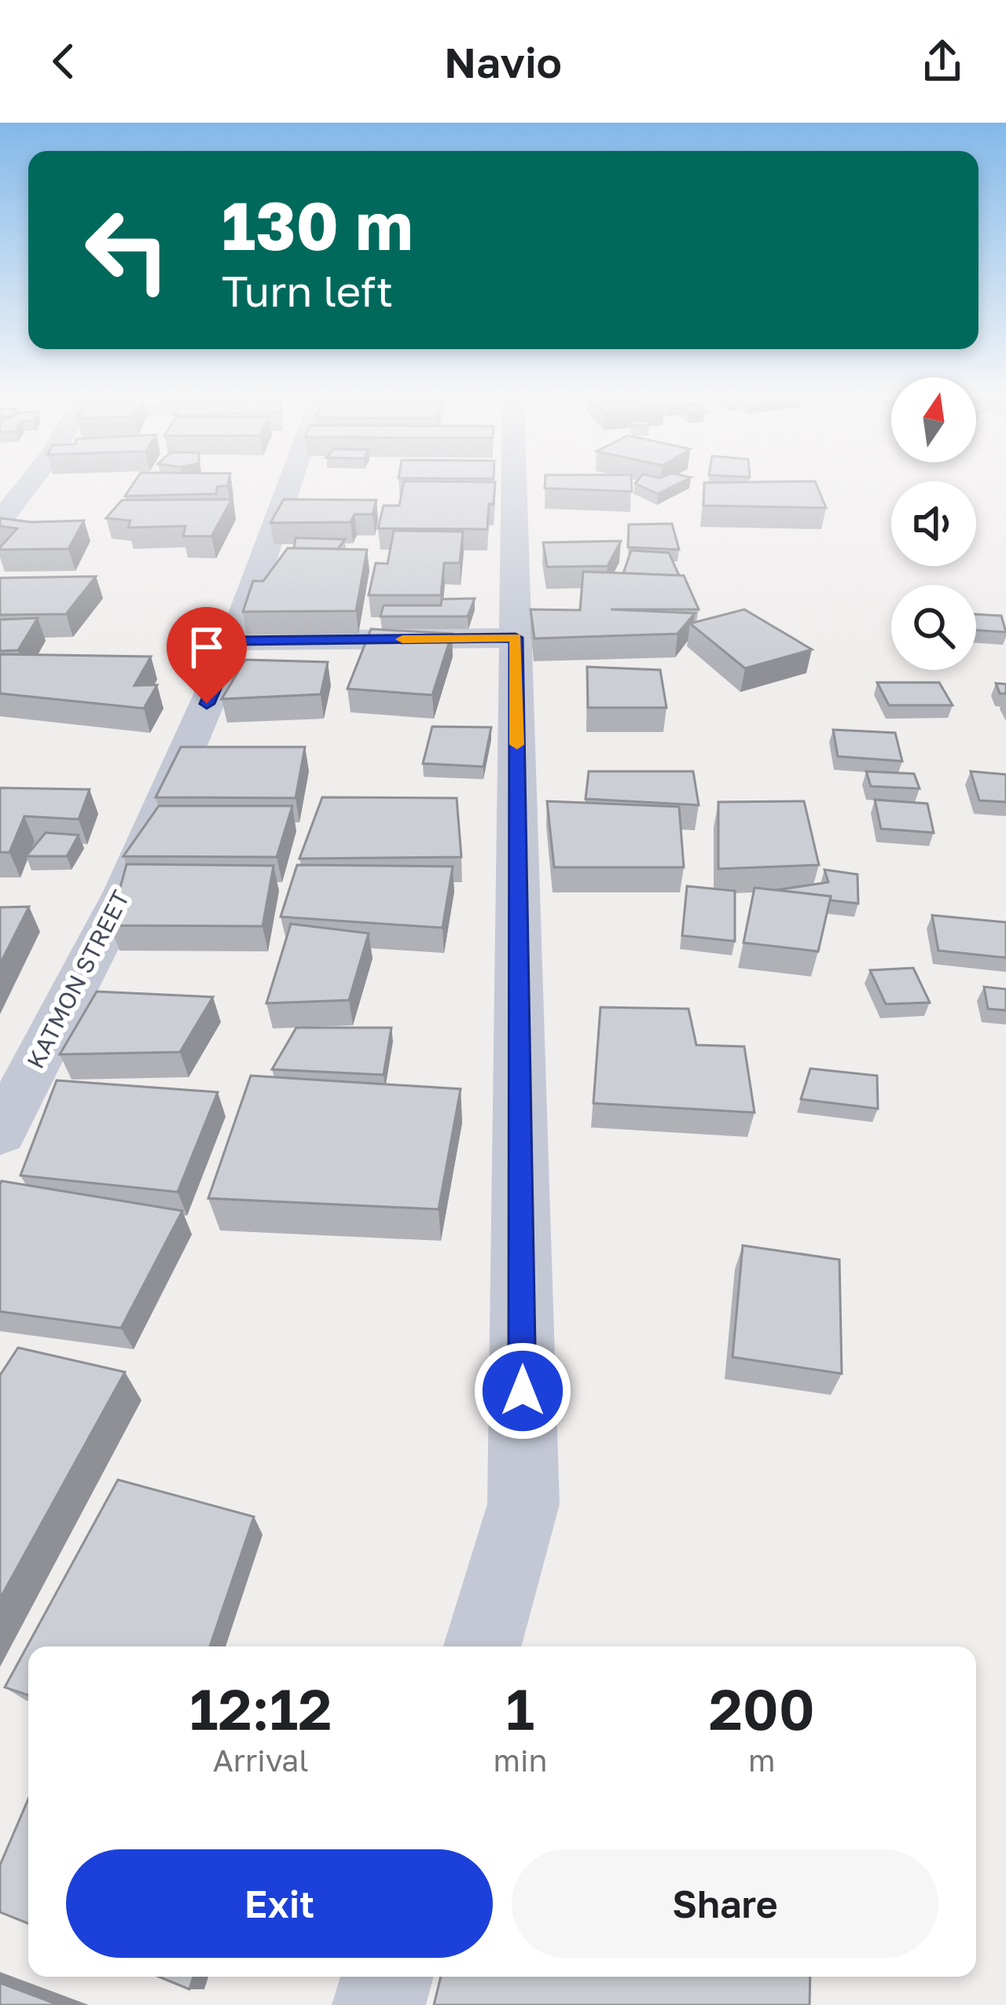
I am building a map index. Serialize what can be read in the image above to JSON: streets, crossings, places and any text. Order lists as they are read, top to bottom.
{
  "streets": {
    "street": ["KATMON STREET"]
  },
  "north": "top",
  "page": {
    "header": "Navio",
    "turn": ["130 m", "Turn left"],
    "eta": [
      "12:12",
      "Arrival",
      "1",
      "min",
      "200",
      "m"
    ],
    "buttons": ["Exit", "Share"]
  }
}
